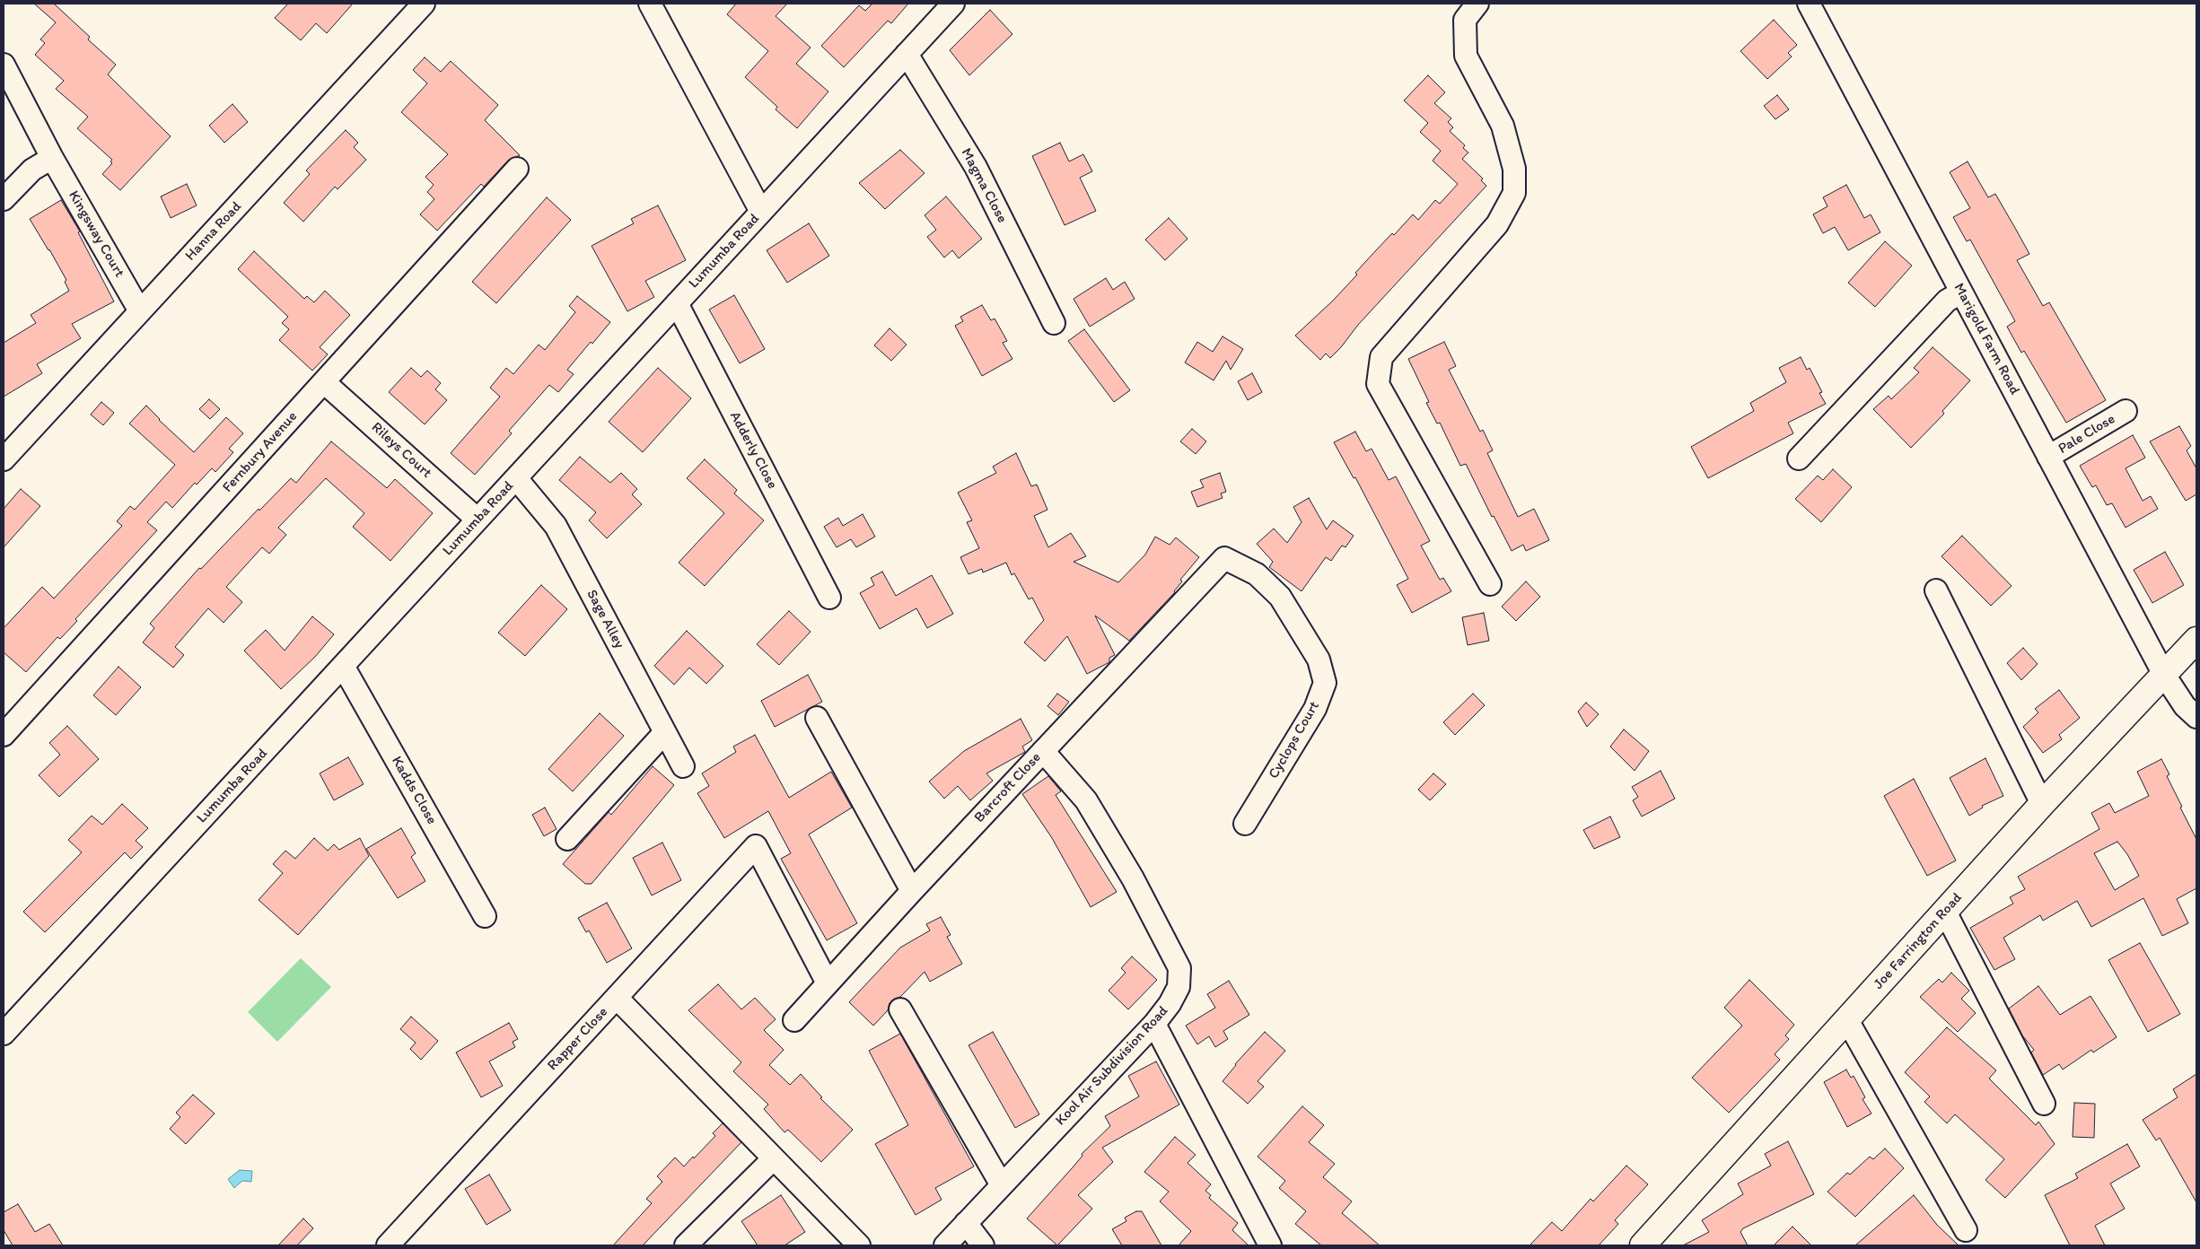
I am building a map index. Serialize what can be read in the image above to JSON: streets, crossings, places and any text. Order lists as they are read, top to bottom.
{
  "streets": {
    "main road": ["Joe Farrington Road"],
    "street": [
      "Magma Close",
      "Hanna Road",
      "Kingsway Court",
      "Lumumba Road",
      "Marigold Farm Road",
      "Pale Close",
      "Rileys Court",
      "Adderly Close",
      "Fernbury Avenue",
      "Sage Alley",
      "Cyclops Court",
      "Barcroft Close",
      "Kadds Close",
      "Rapper Close",
      "Kool Air Subdivision Road"
    ]
  },
  "crossings": [
    ["Magma Close", "Lumumba Road"],
    ["Hanna Road", "Kingsway Court"],
    ["Lumumba Road", "Rileys Court"],
    ["Lumumba Road", "Adderly Close"],
    ["Lumumba Road", "Sage Alley"],
    ["Lumumba Road", "Kadds Close"],
    ["Marigold Farm Road", "Pale Close"],
    ["Marigold Farm Road", "Joe Farrington Road"],
    ["Rileys Court", "Fernbury Avenue"],
    ["Cyclops Court", "Barcroft Close"],
    ["Barcroft Close", "Kool Air Subdivision Road"]
  ]
}
